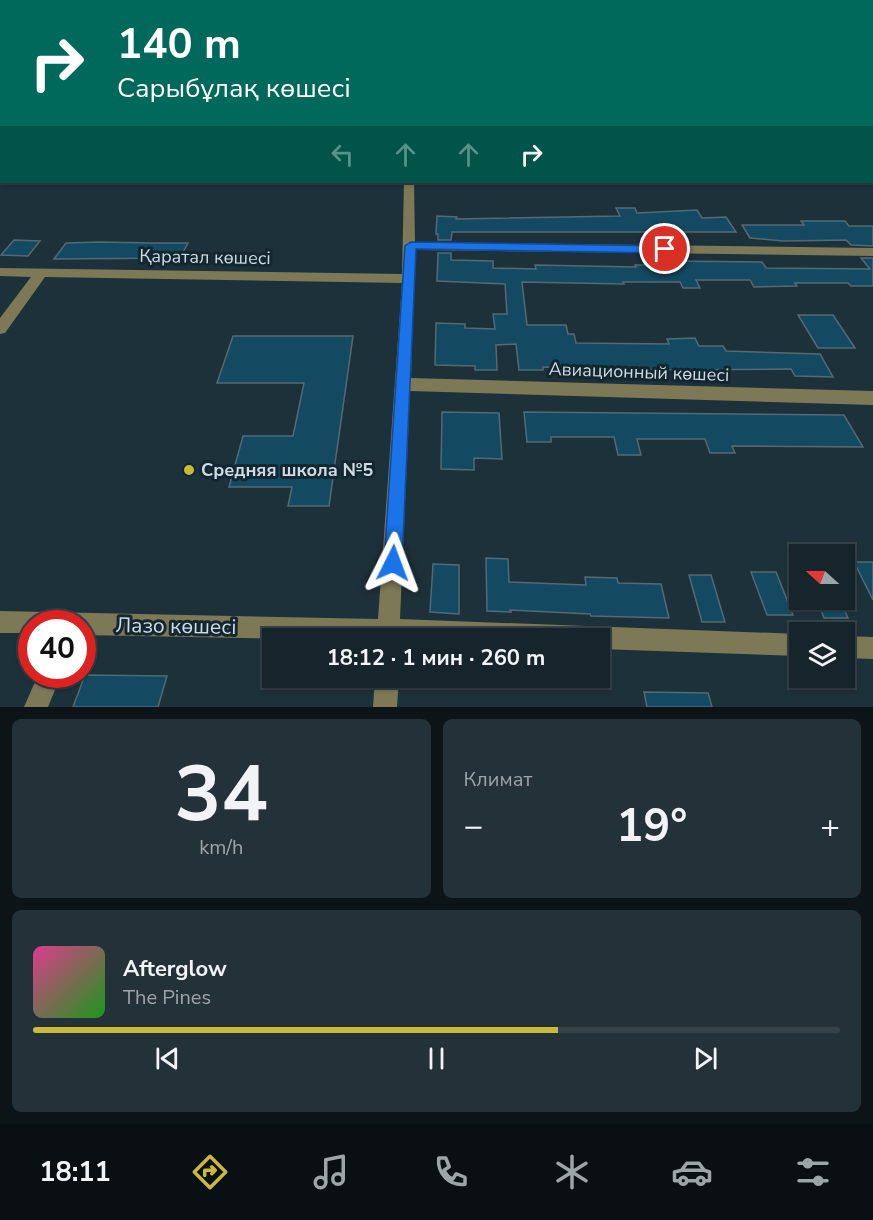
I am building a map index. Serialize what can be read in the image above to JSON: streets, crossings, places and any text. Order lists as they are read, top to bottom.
{
  "streets": {
    "street": ["Қаратал көшесі", "Авиационный көшесі", "Лазо көшесі"]
  },
  "places": ["Средняя школа №5"],
  "north": "left",
  "page": {
    "turn": ["140 m", "Сарыбұлақ көшесі"],
    "limit": "40",
    "trip": "18:12 · 1 мин · 260 m",
    "tile": [
      ["34", "km/h"],
      "Климат"
    ],
    "heat": ["−", "19°", "+"],
    "song": ["Afterglow", "The Pines"],
    "tabs": "18:11"
  }
}
